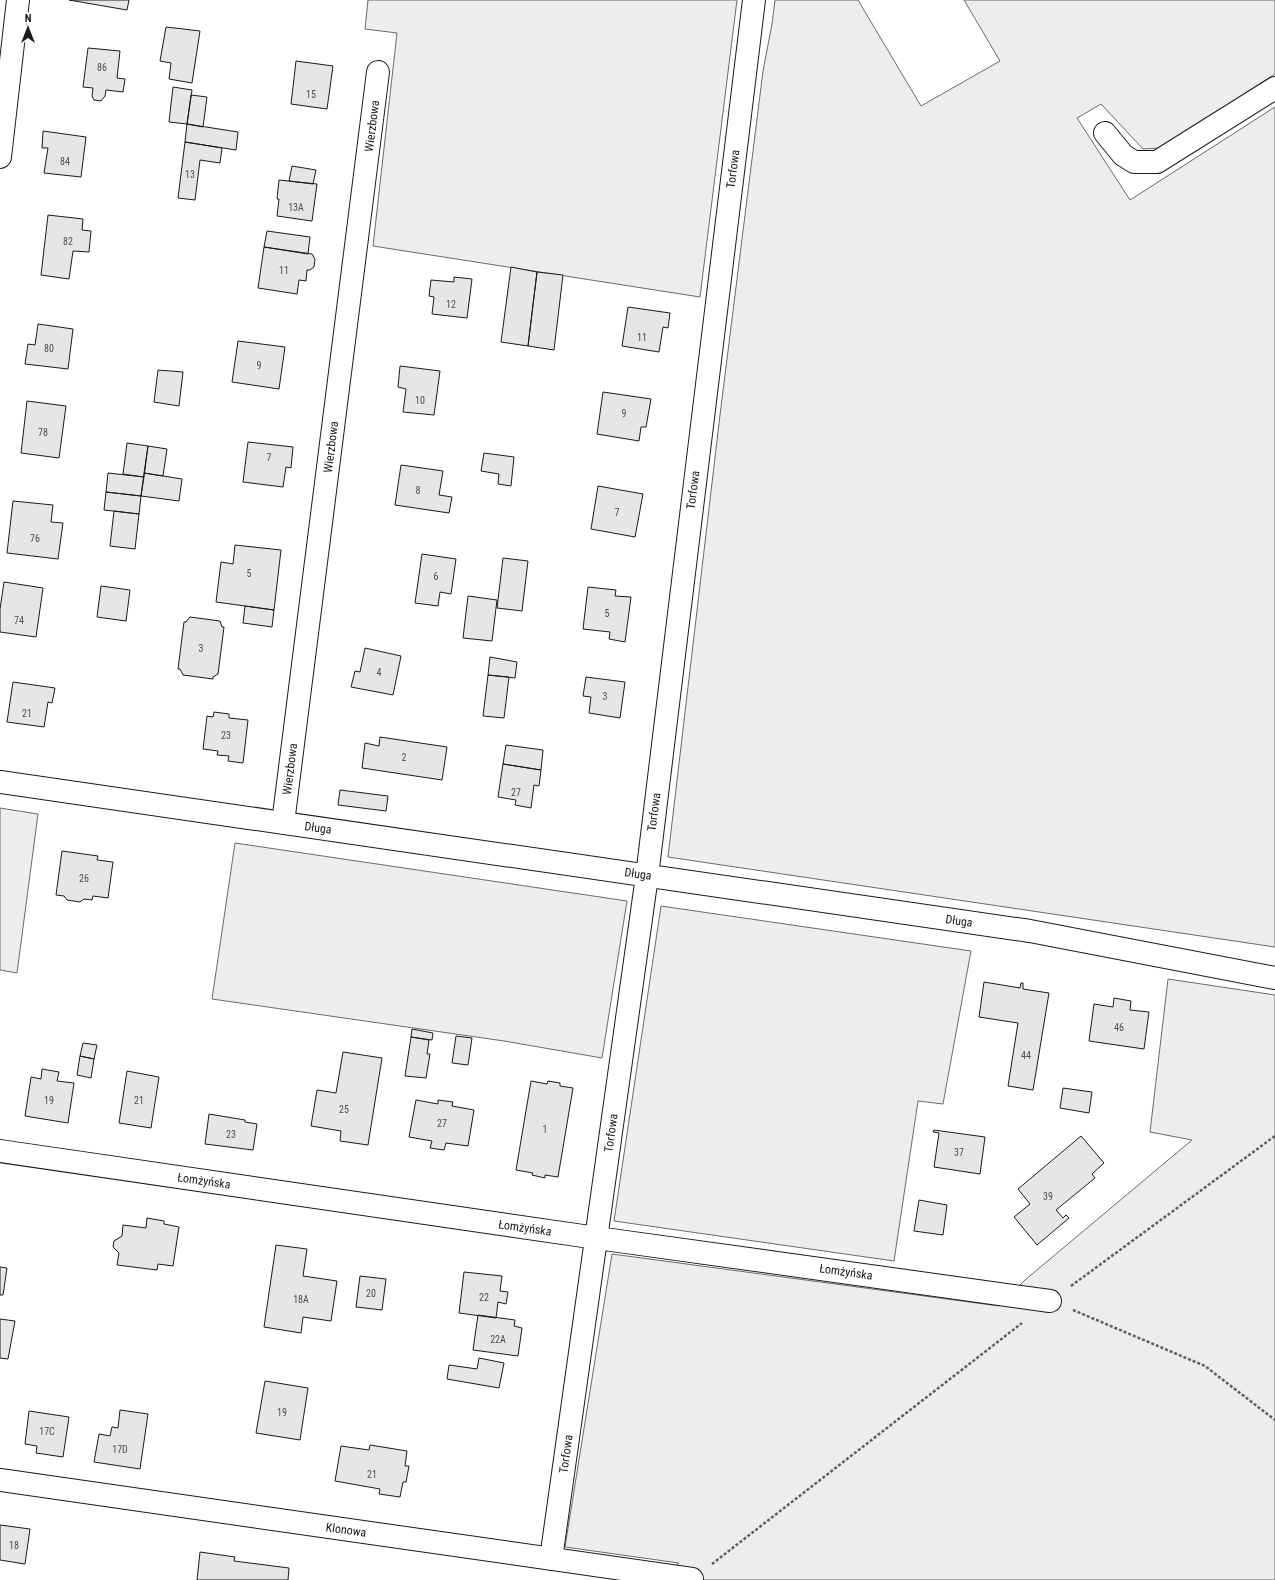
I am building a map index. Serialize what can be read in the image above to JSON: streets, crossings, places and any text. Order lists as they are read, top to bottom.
{
  "streets": {
    "street": [
      "Wierzbowa",
      "Torfowa",
      "Długa",
      "Łomżyńska",
      "Klonowa"
    ]
  },
  "crossings": [
    ["Wierzbowa", "Długa"],
    ["Torfowa", "Długa"],
    ["Torfowa", "Łomżyńska"],
    ["Torfowa", "Klonowa"]
  ],
  "house_numbers": [
    "86",
    "15",
    "84",
    "13",
    "13A",
    "82",
    "11",
    "12",
    "11",
    "80",
    "9",
    "10",
    "9",
    "78",
    "7",
    "8",
    "7",
    "76",
    "5",
    "6",
    "5",
    "74",
    "3",
    "4",
    "3",
    "21",
    "23",
    "2",
    "27",
    "26",
    "46",
    "44",
    "19",
    "21",
    "25",
    "27",
    "1",
    "23",
    "37",
    "39",
    "20",
    "22",
    "18A",
    "22A",
    "19",
    "17C",
    "17D",
    "21",
    "18"
  ],
  "north": "top"
}
